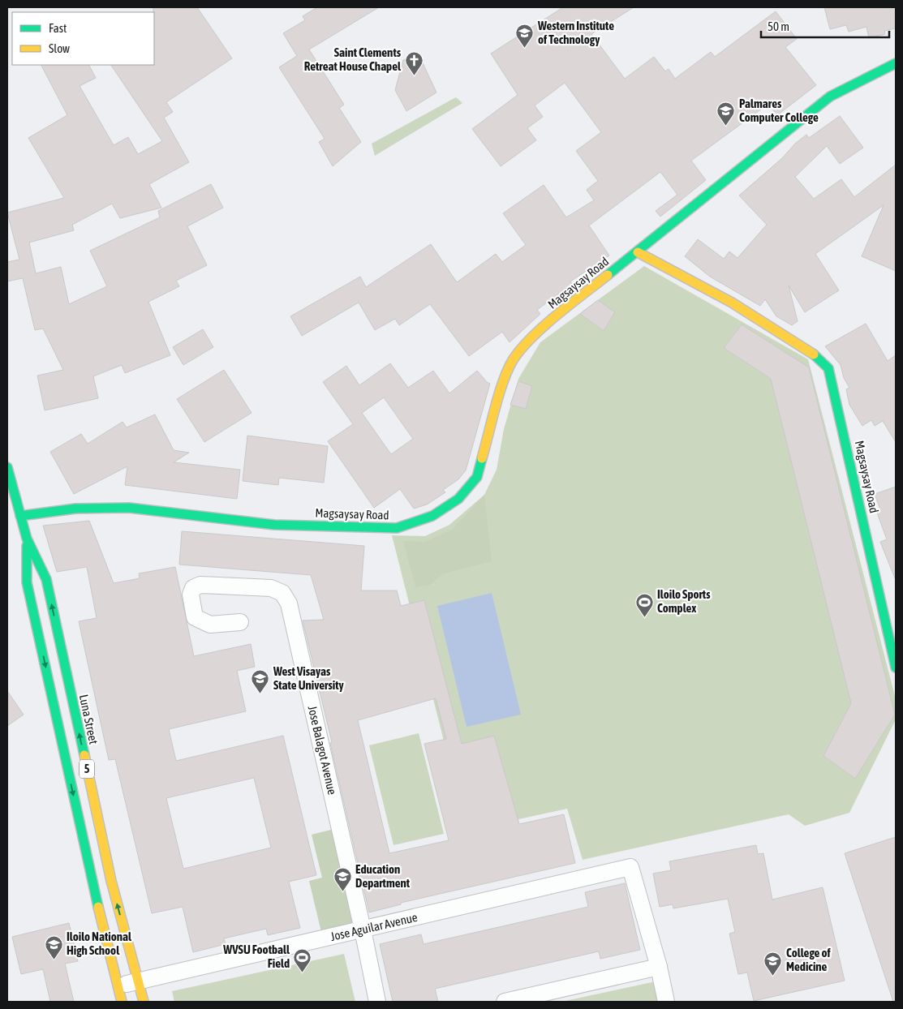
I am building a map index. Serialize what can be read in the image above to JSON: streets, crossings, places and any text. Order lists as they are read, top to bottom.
{
  "streets": {
    "street": [
      "Magsaysay Road",
      "Luna Street",
      "Jose Balagot Avenue",
      "5",
      "Jose Aguilar Avenue"
    ]
  },
  "crossings": [
    ["Magsaysay Road", "Luna Street"],
    ["Luna Street", "Jose Aguilar Avenue"],
    ["Jose Balagot Avenue", "Jose Aguilar Avenue"]
  ],
  "places": {
    "school or university": [
      "Western Institute of Technology",
      "Palmares Computer College",
      "West Visayas State University",
      "Education Department",
      "Iloilo National High School",
      "College of Medicine"
    ],
    "church": ["Saint Clements Retreat House Chapel"],
    "sports": ["Iloilo Sports Complex", "WVSU Football Field"]
  },
  "legend": ["Fast", "Slow"],
  "scale_bar": "50 m"
}
